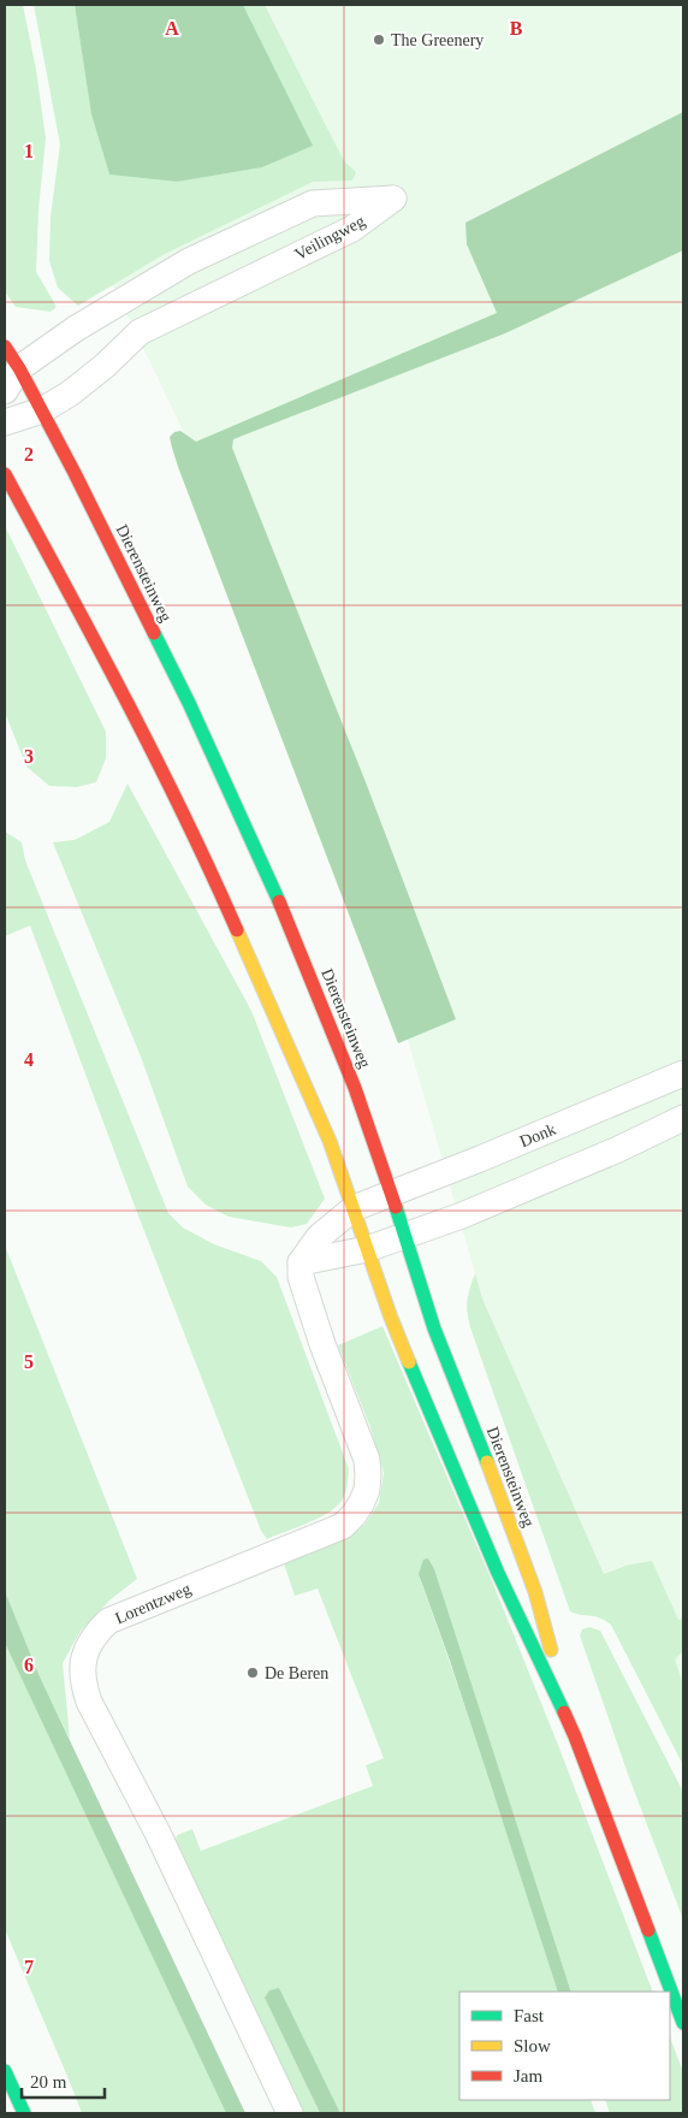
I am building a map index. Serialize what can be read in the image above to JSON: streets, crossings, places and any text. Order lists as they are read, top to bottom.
{
  "streets": {
    "main road": ["Dierensteinweg"],
    "street": ["Veilingweg", "Donk", "Lorentzweg"]
  },
  "crossings": [
    ["Veilingweg", "Dierensteinweg"],
    ["Dierensteinweg", "Donk"]
  ],
  "places": ["The Greenery", "De Beren"],
  "legend": ["Fast", "Slow", "Jam"],
  "scale_bar": "20 m",
  "grid": {
    "columns": ["A", "B"],
    "rows": [
      "1",
      "2",
      "3",
      "4",
      "5",
      "6",
      "7"
    ]
  }
}
